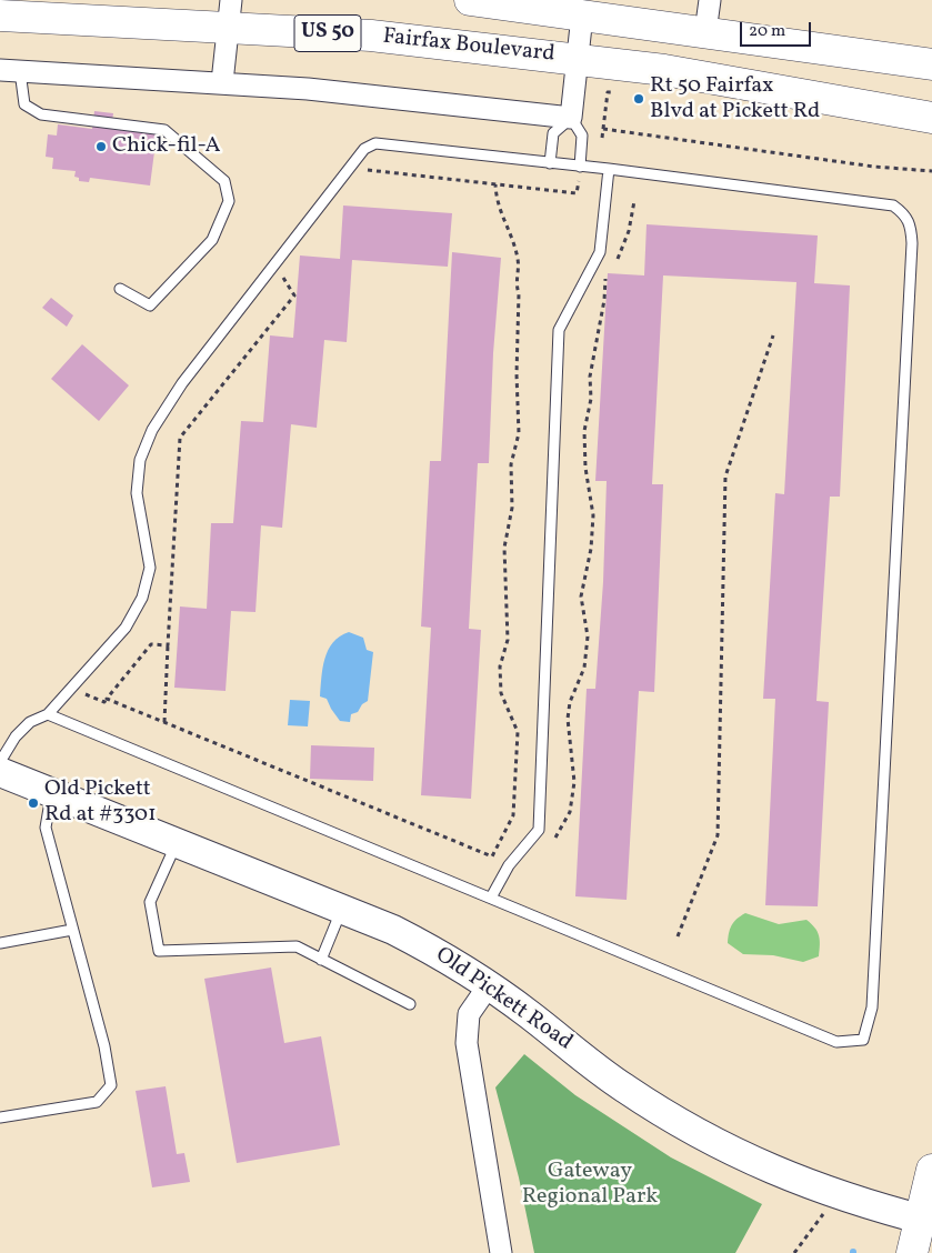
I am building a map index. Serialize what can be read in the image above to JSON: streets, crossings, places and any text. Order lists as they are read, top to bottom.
{
  "streets": {
    "main road": ["US 50", "Fairfax Boulevard"],
    "street": ["Old Pickett Road"]
  },
  "parks": ["Gateway Regional Park"],
  "places": ["Rt 50 Fairfax Blvd at Pickett Rd", "Chick-fil-A", "Old Pickett Rd at #3301"],
  "scale_bar": "20 m"
}
